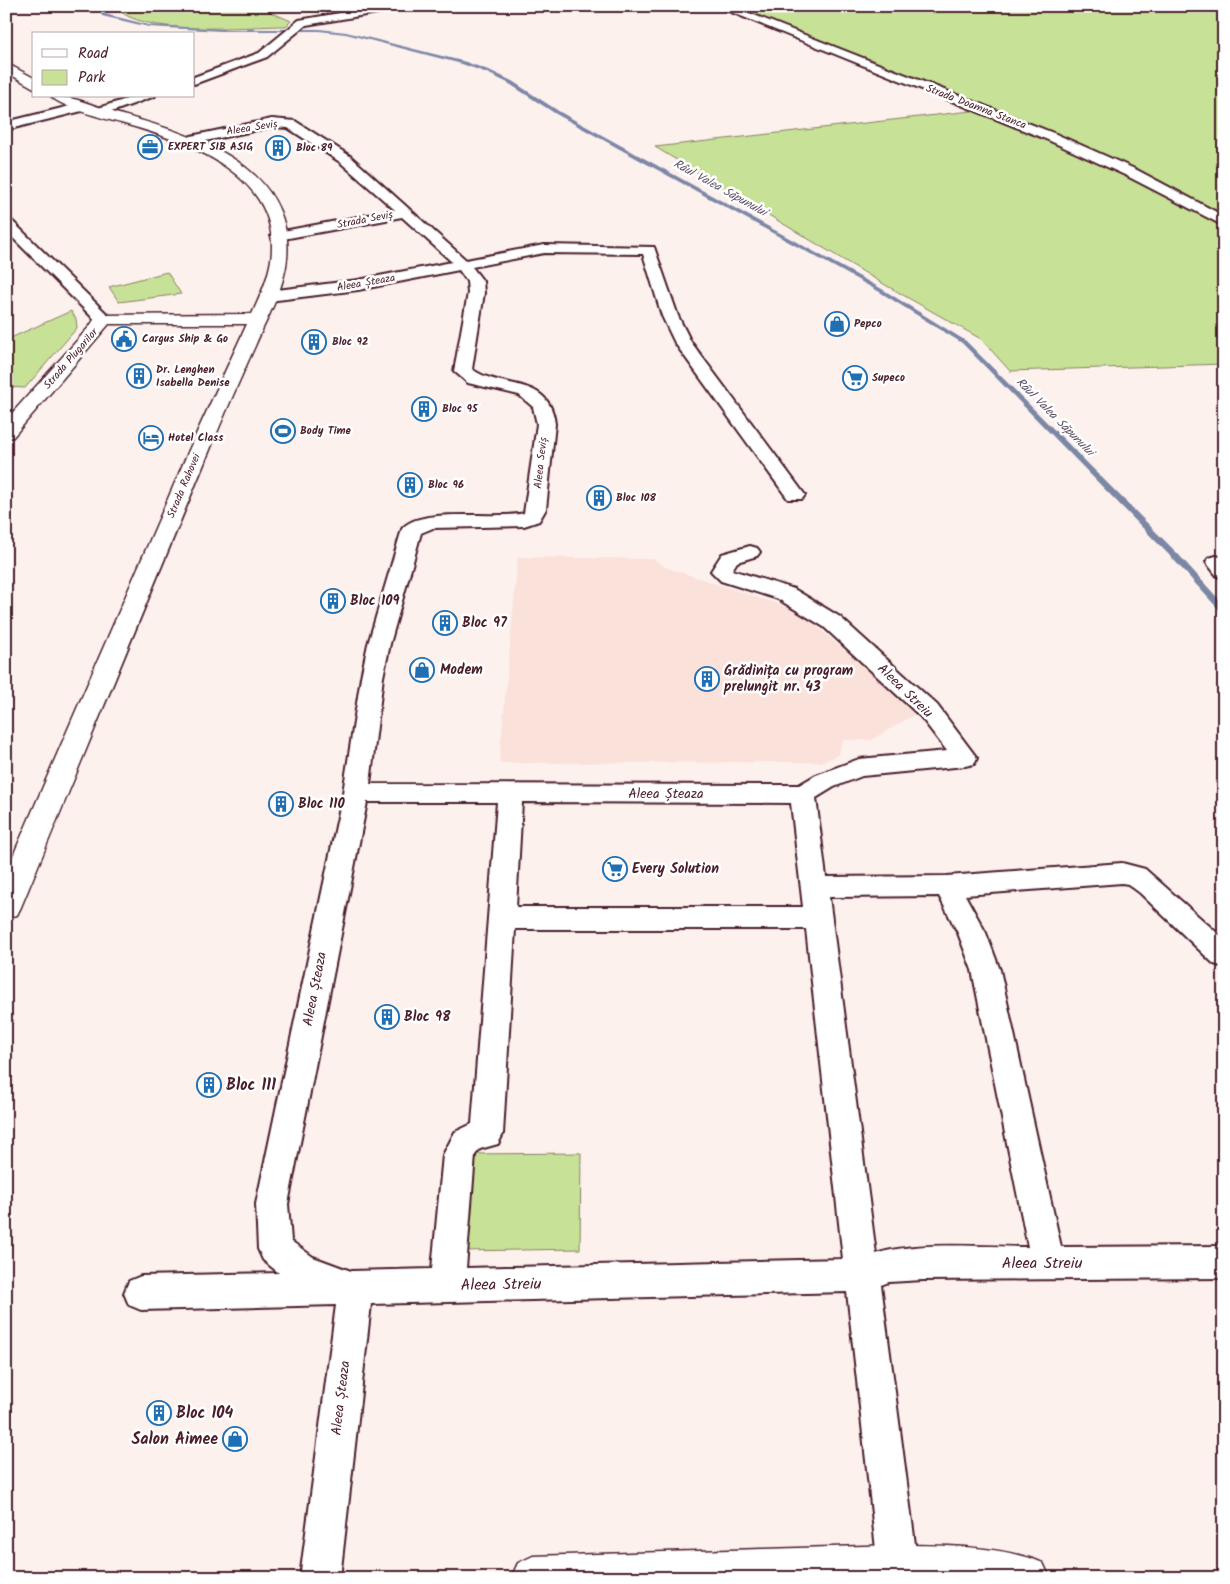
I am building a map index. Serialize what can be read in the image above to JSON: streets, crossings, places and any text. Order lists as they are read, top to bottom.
{
  "streets": {
    "street": [
      "Strada Doamna Stanca",
      "Aleea Seviș",
      "Strada Seviș",
      "Aleea Șteaza",
      "Strada Plugarilor",
      "Strada Rahovei",
      "Aleea Streiu"
    ]
  },
  "crossings": [
    ["Aleea Seviș", "Strada Seviș"],
    ["Aleea Seviș", "Aleea Șteaza"],
    ["Aleea Seviș", "Strada Rahovei"],
    ["Strada Seviș", "Aleea Șteaza"],
    ["Strada Seviș", "Strada Rahovei"],
    ["Aleea Șteaza", "Strada Rahovei"],
    ["Aleea Șteaza", "Aleea Streiu"]
  ],
  "water": ["Râul Valea Săpunului"],
  "places": {
    "office": ["EXPERT SIB ASIG"],
    "building": [
      "Bloc 89",
      "Bloc 92",
      "Dr. Lenghen Isabella Denise",
      "Bloc 95",
      "Bloc 96",
      "Bloc 108",
      "Bloc 109",
      "Bloc 97",
      "Grădinița cu program prelungit nr. 43",
      "Bloc 110",
      "Bloc 98",
      "Bloc 111",
      "Bloc 104"
    ],
    "shop": ["Pepco", "Modem", "Salon Aimee"],
    "public building": ["Cargus Ship & Go"],
    "supermarket": ["Supeco", "Every Solution"],
    "sports": ["Body Time"],
    "hotel": ["Hotel Class"]
  },
  "legend": ["Road", "Park"]
}
